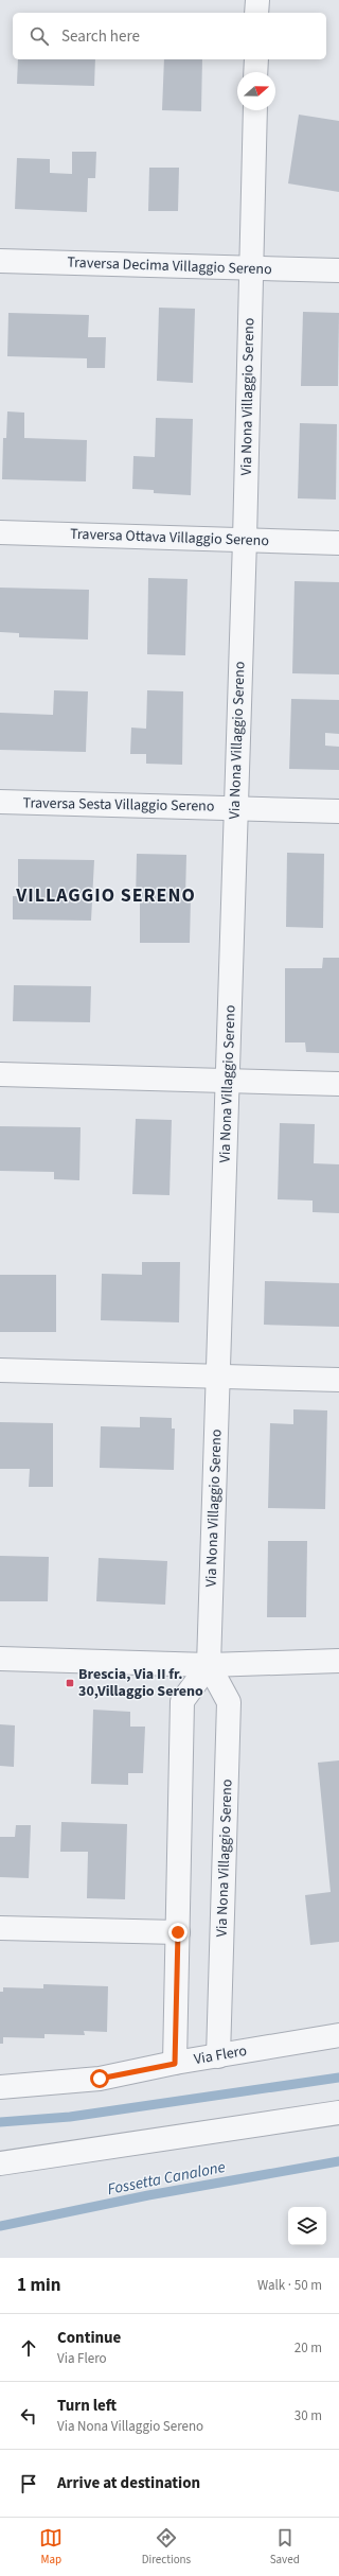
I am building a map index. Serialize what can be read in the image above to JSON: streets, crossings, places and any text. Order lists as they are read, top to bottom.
{
  "streets": {
    "street": [
      "Traversa Decima Villaggio Sereno",
      "Via Nona Villaggio Sereno",
      "Traversa Ottava Villaggio Sereno",
      "Traversa Sesta Villaggio Sereno",
      "Via Flero"
    ]
  },
  "crossings": [
    ["Traversa Decima Villaggio Sereno", "Via Nona Villaggio Sereno"],
    ["Via Nona Villaggio Sereno", "Traversa Ottava Villaggio Sereno"],
    ["Via Nona Villaggio Sereno", "Traversa Sesta Villaggio Sereno"],
    ["Via Nona Villaggio Sereno", "Via Flero"]
  ],
  "districts": ["VILLAGGIO SERENO"],
  "water": ["Fossetta Canalone"],
  "places": {
    "transit": ["Brescia, Via II fr. 30,Villaggio Sereno"]
  },
  "north": "right",
  "page": {
    "search": "Search here",
    "heading": ["1 min", "Walk · 50 m"],
    "list": [
      ["Continue", "Via Flero", "20 m"],
      ["Turn left", "Via Nona Villaggio Sereno", "30 m"],
      "Arrive at destination"
    ],
    "nav": ["Map", "Directions", "Saved"]
  }
}
